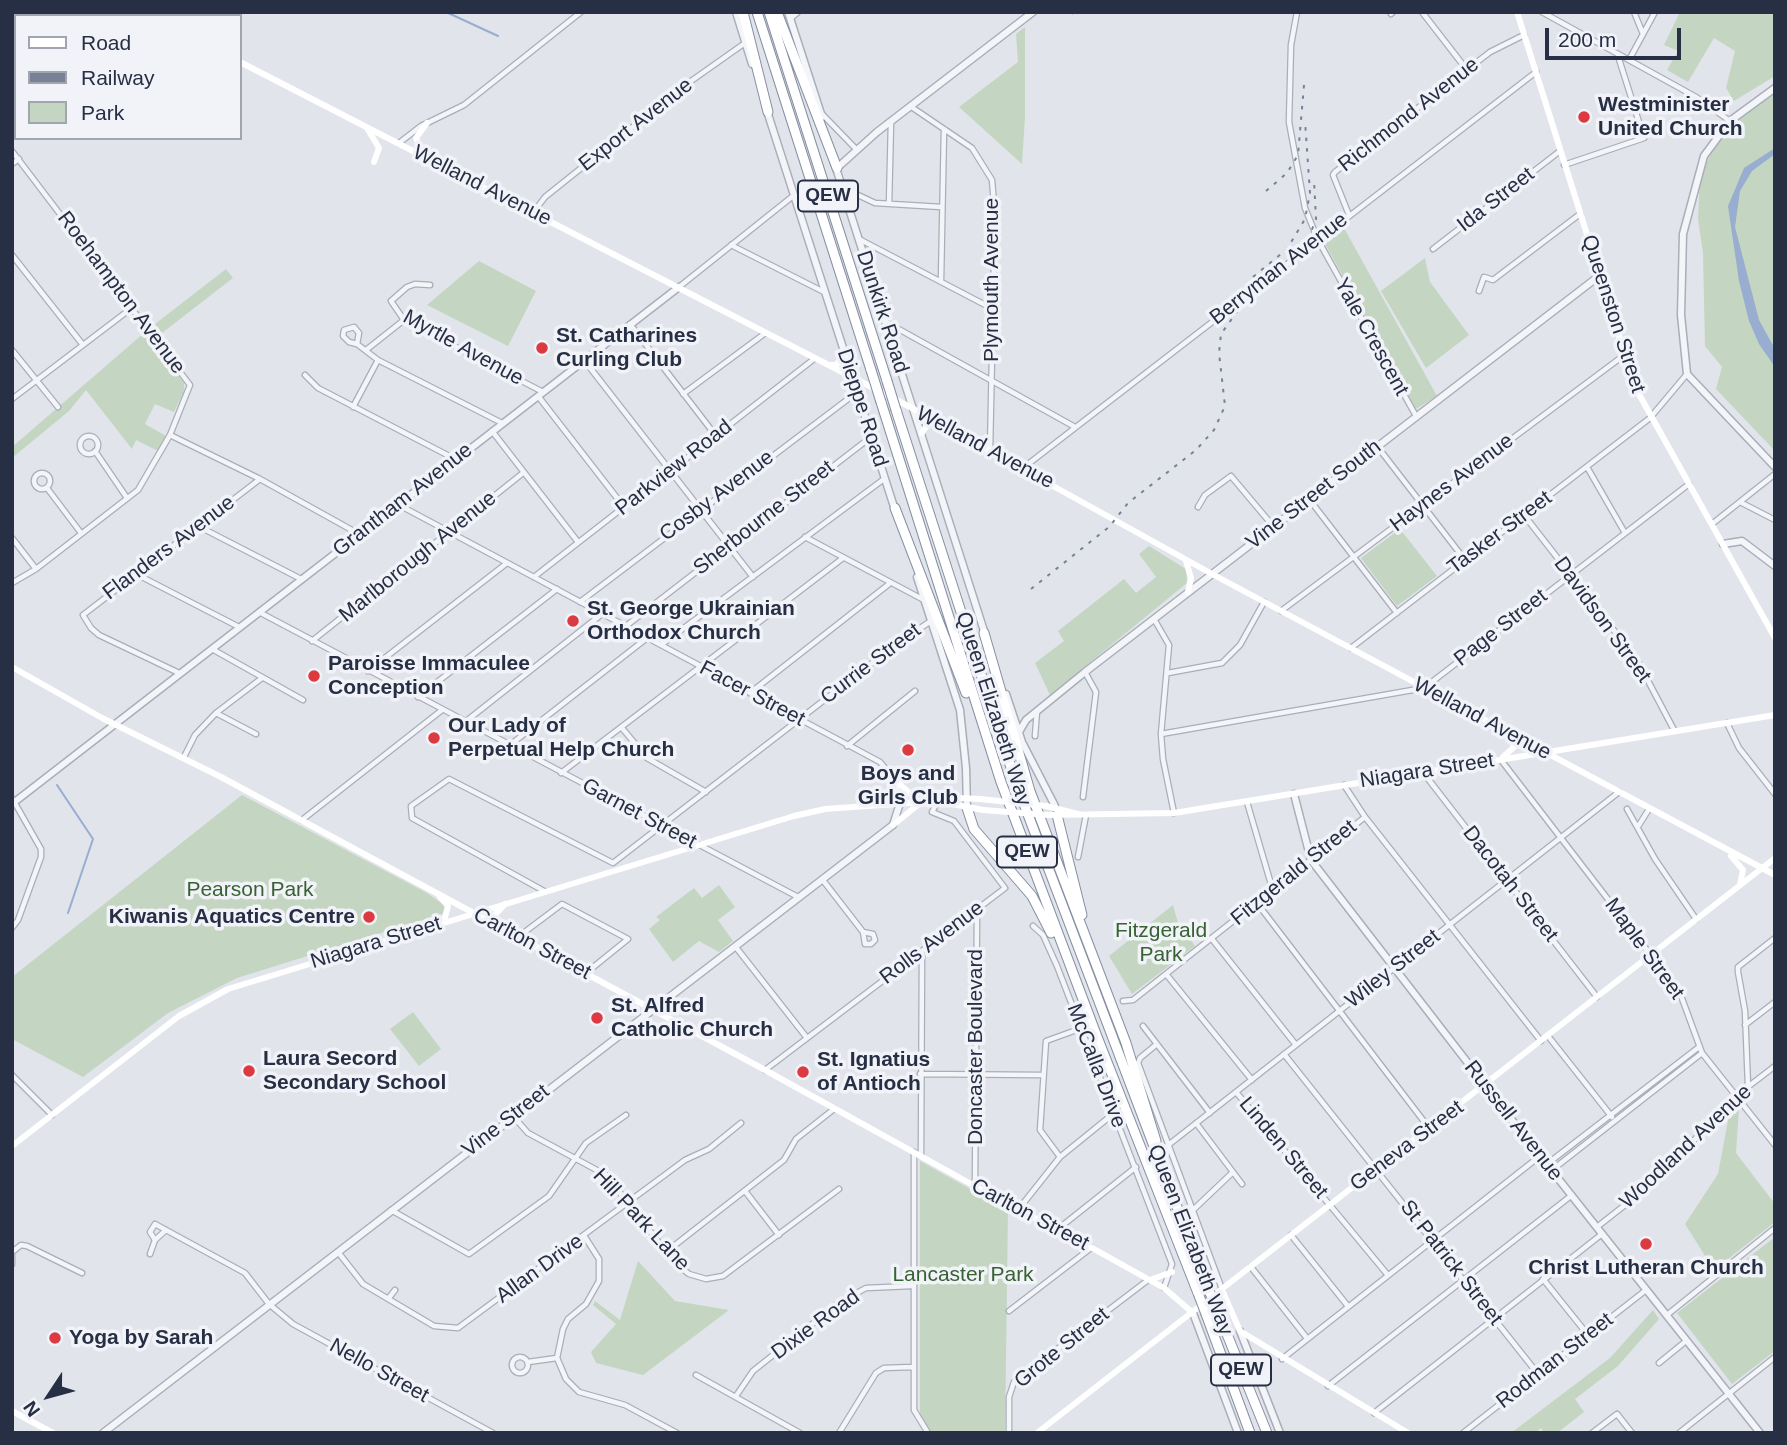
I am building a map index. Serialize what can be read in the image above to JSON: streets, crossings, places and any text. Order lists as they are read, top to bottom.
{
  "streets": {
    "highway": ["QEW", "Queen Elizabeth Way"],
    "main road": [
      "Welland Avenue",
      "Queenston Street",
      "Niagara Street",
      "Carlton Street",
      "Geneva Street"
    ],
    "street": [
      "Richmond Avenue",
      "Export Avenue",
      "Ida Street",
      "Berryman Avenue",
      "Plymouth Avenue",
      "Roehampton Avenue",
      "Dunkirk Road",
      "Yale Crescent",
      "Myrtle Avenue",
      "Dieppe Road",
      "Parkview Road",
      "Haynes Avenue",
      "Vine Street South",
      "Cosby Avenue",
      "Grantham Avenue",
      "Sherbourne Street",
      "Tasker Street",
      "Flanders Avenue",
      "Marlborough Avenue",
      "Davidson Street",
      "Page Street",
      "Currie Street",
      "Facer Street",
      "Garnet Street",
      "Fitzgerald Street",
      "Dacotah Street",
      "Rolls Avenue",
      "Maple Street",
      "Wiley Street",
      "Doncaster Boulevard",
      "McCalla Drive",
      "Vine Street",
      "Russell Avenue",
      "Woodland Avenue",
      "Linden Street",
      "Hill Park Lane",
      "St Patrick Street",
      "Allan Drive",
      "Dixie Road",
      "Grote Street",
      "Rodman Street",
      "Nello Street"
    ]
  },
  "crossings": [
    ["Richmond Avenue", "Berryman Avenue"],
    ["Richmond Avenue", "Queenston Street"],
    ["Export Avenue", "Welland Avenue"],
    ["Export Avenue", "Dieppe Road"],
    ["Welland Avenue", "Berryman Avenue"],
    ["Welland Avenue", "Plymouth Avenue"],
    ["Welland Avenue", "Dunkirk Road"],
    ["Welland Avenue", "Dieppe Road"],
    ["Welland Avenue", "Parkview Road"],
    ["Welland Avenue", "Haynes Avenue"],
    ["Welland Avenue", "Vine Street South"],
    ["Welland Avenue", "Grantham Avenue"],
    ["Welland Avenue", "Tasker Street"],
    ["Welland Avenue", "Page Street"],
    ["Welland Avenue", "Niagara Street"],
    ["Welland Avenue", "Wiley Street"],
    ["Ida Street", "Queenston Street"],
    ["Berryman Avenue", "Queenston Street"],
    ["Berryman Avenue", "Yale Crescent"],
    ["Dunkirk Road", "Vine Street South"],
    ["Dunkirk Road", "Niagara Street"],
    ["Queenston Street", "Haynes Avenue"],
    ["Queenston Street", "Vine Street South"],
    ["Queenston Street", "Tasker Street"],
    ["Queenston Street", "Page Street"],
    ["Yale Crescent", "Vine Street South"],
    ["Myrtle Avenue", "Grantham Avenue"],
    ["Dieppe Road", "Cosby Avenue"],
    ["Dieppe Road", "Grantham Avenue"],
    ["Dieppe Road", "Sherbourne Street"],
    ["Dieppe Road", "Currie Street"],
    ["Dieppe Road", "Niagara Street"],
    ["Parkview Road", "Facer Street"],
    ["Cosby Avenue", "Facer Street"],
    ["Grantham Avenue", "Flanders Avenue"],
    ["Grantham Avenue", "Facer Street"],
    ["Grantham Avenue", "Garnet Street"],
    ["Grantham Avenue", "Carlton Street"],
    ["Sherbourne Street", "Facer Street"],
    ["Tasker Street", "Davidson Street"],
    ["Marlborough Avenue", "Facer Street"],
    ["Marlborough Avenue", "Garnet Street"],
    ["Davidson Street", "Page Street"],
    ["Davidson Street", "Niagara Street"],
    ["Currie Street", "Facer Street"],
    ["Currie Street", "Niagara Street"],
    ["Currie Street", "Garnet Street"],
    ["Niagara Street", "Garnet Street"],
    ["Niagara Street", "Dacotah Street"],
    ["Niagara Street", "Rolls Avenue"],
    ["Niagara Street", "Carlton Street"],
    ["Niagara Street", "Maple Street"],
    ["Niagara Street", "Russell Avenue"],
    ["Garnet Street", "Vine Street"],
    ["Fitzgerald Street", "Russell Avenue"],
    ["Fitzgerald Street", "Linden Street"],
    ["Dacotah Street", "Wiley Street"],
    ["Dacotah Street", "Geneva Street"],
    ["Rolls Avenue", "Carlton Street"],
    ["Rolls Avenue", "Doncaster Boulevard"],
    ["Carlton Street", "Doncaster Boulevard"],
    ["Carlton Street", "Vine Street"],
    ["Carlton Street", "Geneva Street"],
    ["Carlton Street", "Grote Street"],
    ["Maple Street", "Wiley Street"],
    ["Maple Street", "Geneva Street"],
    ["Maple Street", "Woodland Avenue"],
    ["Wiley Street", "Russell Avenue"],
    ["Wiley Street", "Linden Street"],
    ["Wiley Street", "St Patrick Street"],
    ["Vine Street", "Hill Park Lane"],
    ["Vine Street", "Allan Drive"],
    ["Vine Street", "Nello Street"],
    ["Russell Avenue", "Geneva Street"],
    ["Russell Avenue", "Woodland Avenue"],
    ["Russell Avenue", "Rodman Street"],
    ["Geneva Street", "Linden Street"],
    ["Geneva Street", "St Patrick Street"],
    ["Hill Park Lane", "Allan Drive"],
    ["St Patrick Street", "Rodman Street"]
  ],
  "parks": ["Pearson Park", "Fitzgerald Park", "Lancaster Park"],
  "places": [
    "Westminister United Church",
    "St. Catharines Curling Club",
    "St. George Ukrainian Orthodox Church",
    "Paroisse Immaculee Conception",
    "Our Lady of Perpetual Help Church",
    "Boys and Girls Club",
    "Kiwanis Aquatics Centre",
    "St. Alfred Catholic Church",
    "Laura Secord Secondary School",
    "St. Ignatius of Antioch",
    "Christ Lutheran Church",
    "Yoga by Sarah"
  ],
  "legend": ["Road", "Railway", "Park"],
  "scale_bar": "200 m",
  "north": "bottom left"
}
